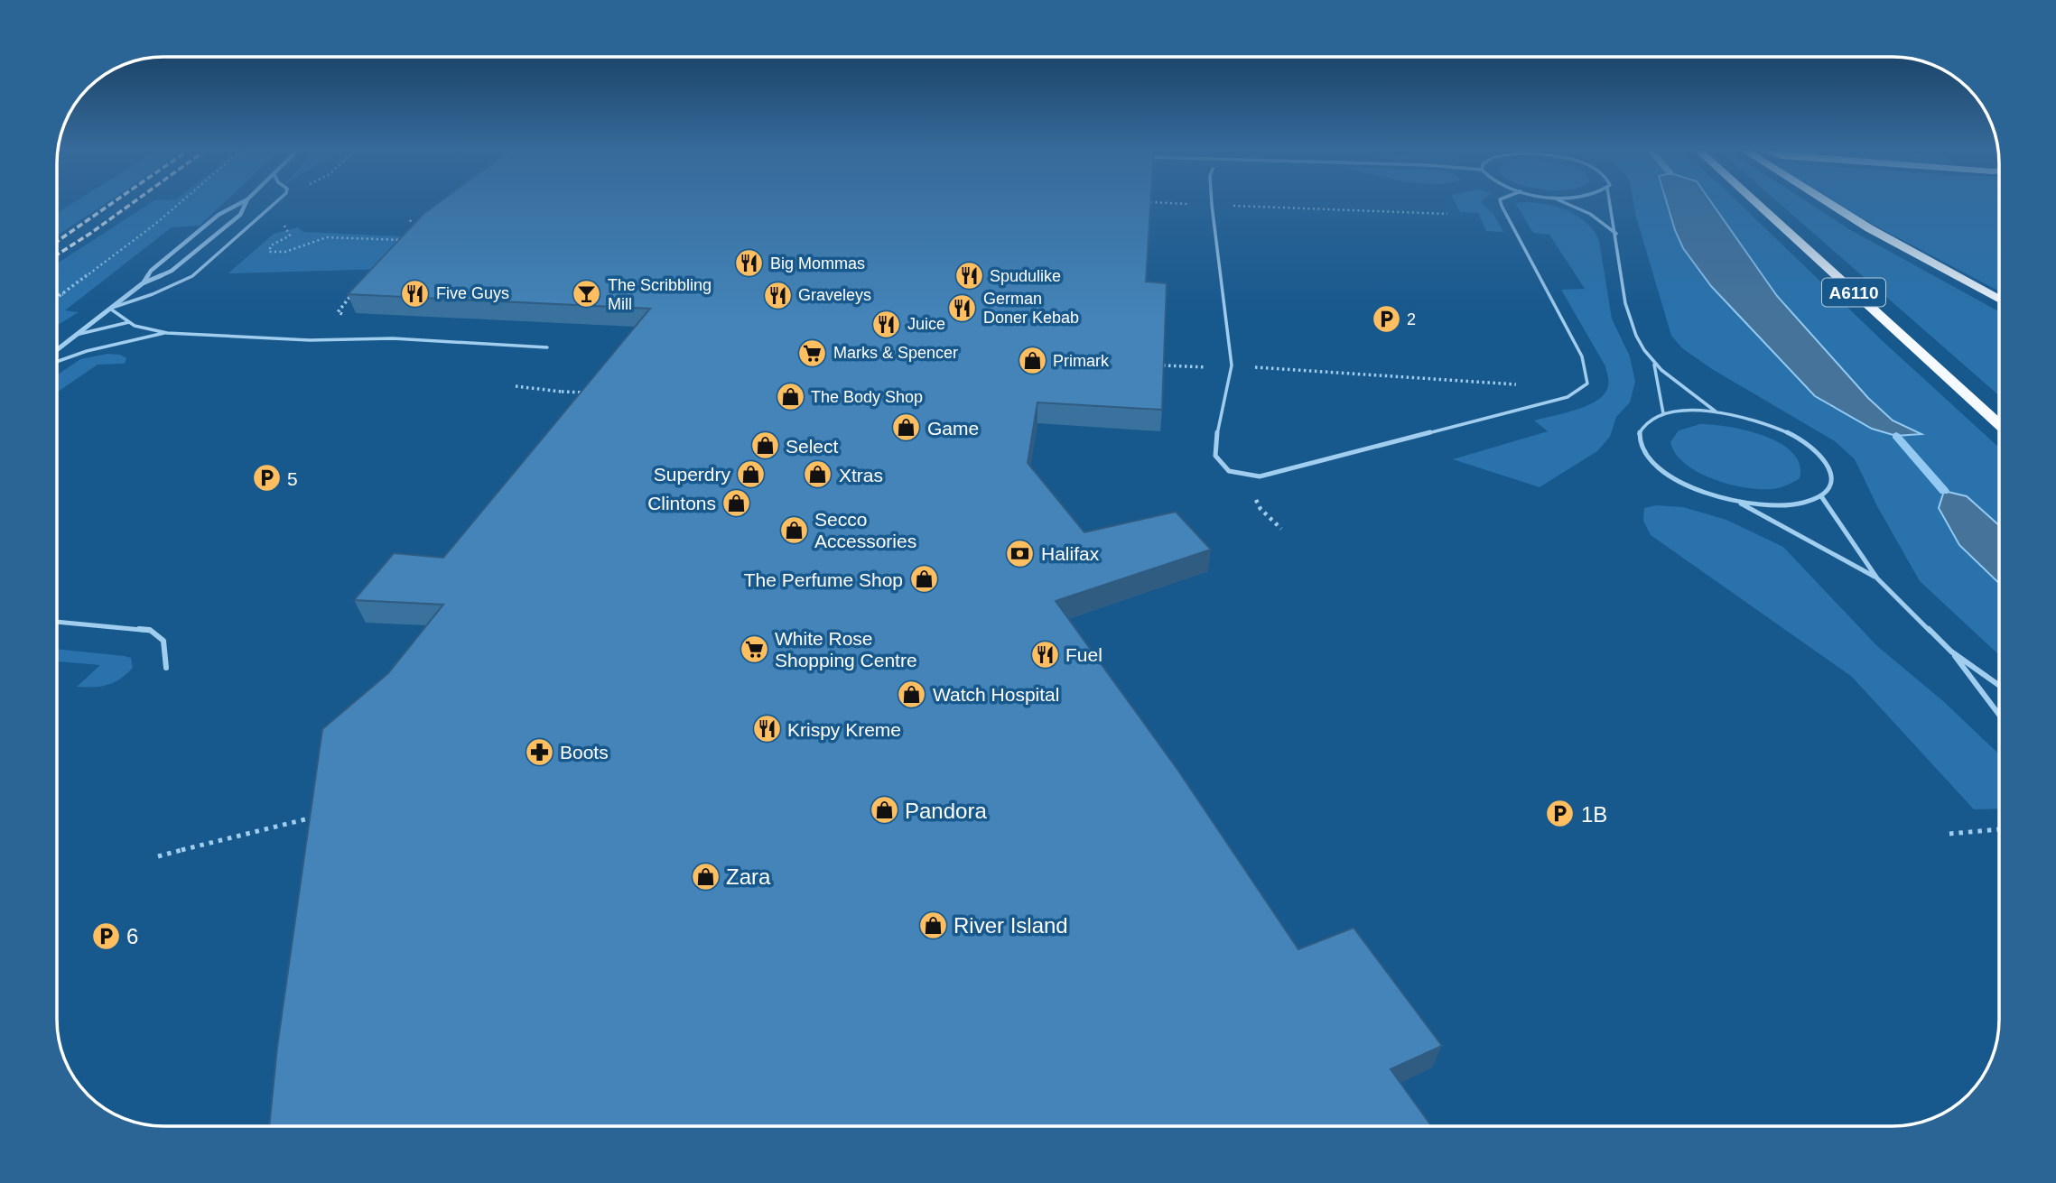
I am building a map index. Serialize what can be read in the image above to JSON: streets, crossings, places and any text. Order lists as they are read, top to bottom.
{
  "streets": {
    "highway": ["A6110"]
  },
  "places": {
    "restaurant": [
      "Big Mommas",
      "Spudulike",
      "Five Guys",
      "Graveleys",
      "German Doner Kebab",
      "Juice",
      "Fuel",
      "Krispy Kreme"
    ],
    "bar": ["The Scribbling Mill"],
    "parking": [
      "2",
      "5",
      "1B",
      "6"
    ],
    "supermarket": ["Marks & Spencer", "White Rose Shopping Centre"],
    "shop": [
      "Primark",
      "The Body Shop",
      "Game",
      "Select",
      "Superdry",
      "Xtras",
      "Clintons",
      "Secco Accessories",
      "The Perfume Shop",
      "Watch Hospital",
      "Pandora",
      "Zara",
      "River Island"
    ],
    "bank": ["Halifax"],
    "pharmacy": ["Boots"]
  }
}
